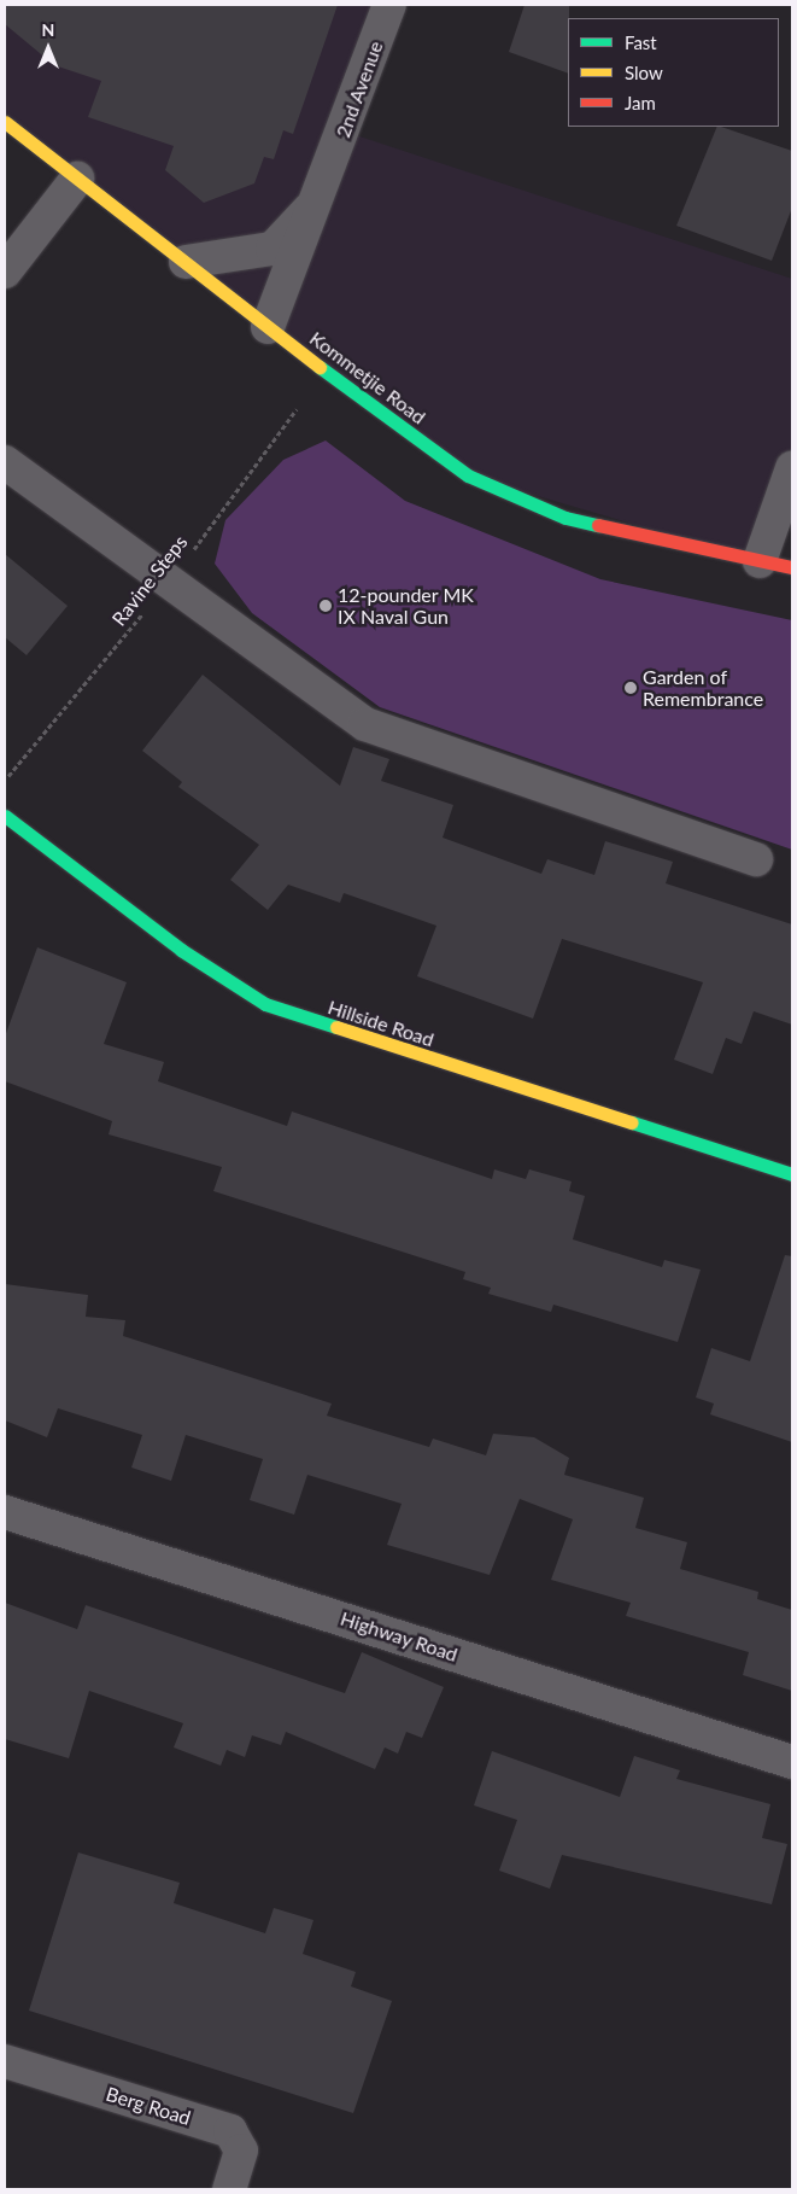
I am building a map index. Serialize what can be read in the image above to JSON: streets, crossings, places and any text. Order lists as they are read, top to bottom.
{
  "streets": {
    "main road": ["Kommetjie Road", "Hillside Road"],
    "street": ["2nd Avenue", "Highway Road", "Berg Road"],
    "path": ["Ravine Steps"]
  },
  "crossings": [
    ["2nd Avenue", "Kommetjie Road"]
  ],
  "places": ["12-pounder MK IX Naval Gun", "Garden of Remembrance"],
  "legend": ["Fast", "Slow", "Jam"],
  "north": "top"
}
